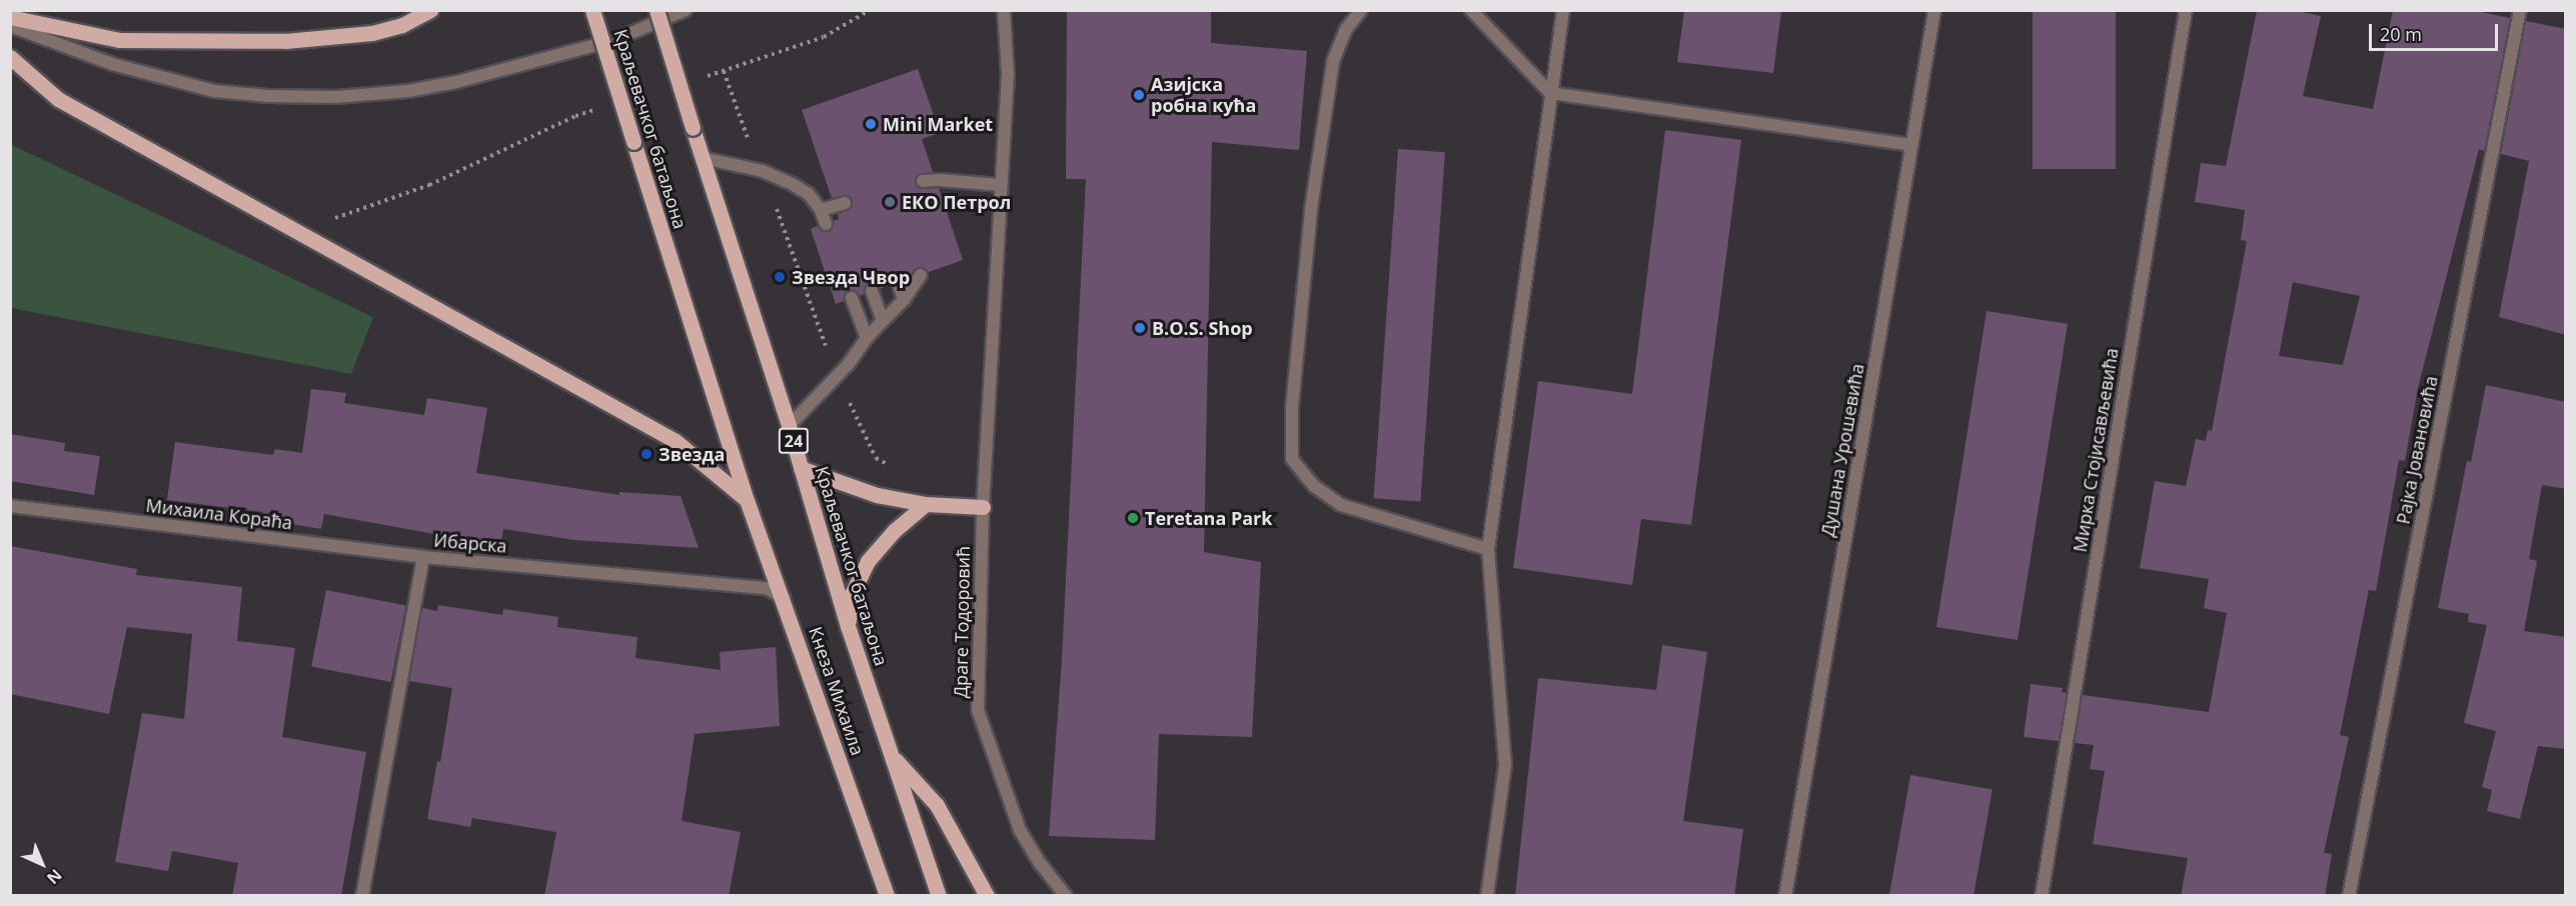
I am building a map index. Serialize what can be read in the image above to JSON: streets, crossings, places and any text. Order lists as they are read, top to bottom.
{
  "streets": {
    "main road": ["Краљевачког батаљона", "24", "Кнеза Михаила"],
    "street": [
      "Душана Урошевића",
      "Мирка Стојисављевића",
      "Рајка Јовановића",
      "Михаила Кораћа",
      "Ибарска",
      "Драге Тодоровић"
    ]
  },
  "crossings": [
    ["Краљевачког батаљона", "Кнеза Михаила"],
    ["Михаила Кораћа", "Ибарска"],
    ["Ибарска", "Кнеза Михаила"]
  ],
  "places": [
    "Азијска робна кућа",
    "Mini Market",
    "ЕКО Петрол",
    "Звезда Чвор",
    "B.O.S. Shop",
    "Звезда",
    "Teretana Park"
  ],
  "scale_bar": "20 m",
  "north": "bottom right"
}
